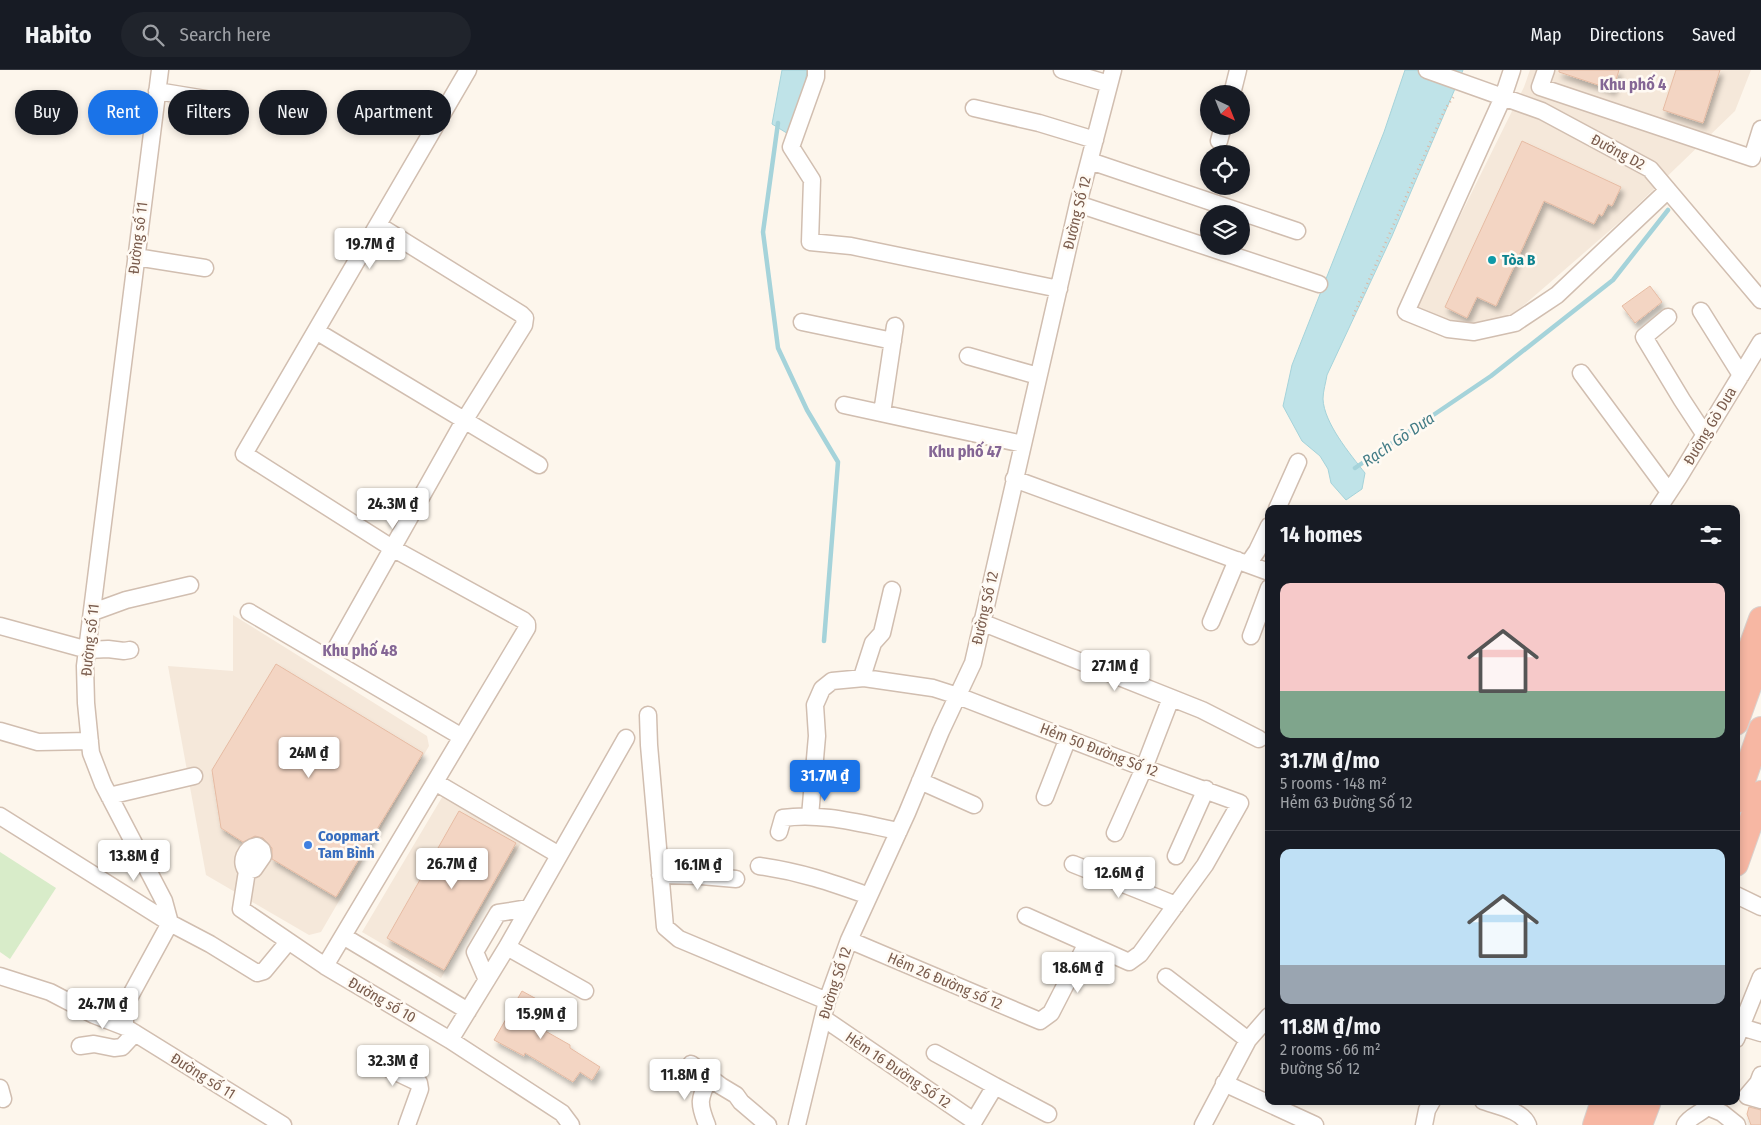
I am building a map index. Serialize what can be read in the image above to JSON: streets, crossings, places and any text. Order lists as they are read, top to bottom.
{
  "streets": {
    "street": [
      "Đường D2",
      "Đường Số 12",
      "Đường số 11",
      "Đường Gò Dưa",
      "Hẻm 50 Đường Số 12",
      "Hẻm 26 Đường số 12",
      "Đường số 10",
      "Hẻm 16 Đường Số 12"
    ]
  },
  "crossings": [
    ["Đường Số 12", "Hẻm 50 Đường Số 12"],
    ["Đường Số 12", "Hẻm 26 Đường số 12"],
    ["Đường Số 12", "Hẻm 16 Đường Số 12"]
  ],
  "districts": ["Khu phố 4", "Khu phố 47", "Khu phố 48"],
  "water": ["Rạch Gò Dưa"],
  "places": ["Tòa B", "Coopmart Tam Bình"],
  "north": "bottom right",
  "page": {
    "header": "Habito",
    "search": "Search here",
    "nav": ["Map", "Directions", "Saved"],
    "chip": [
      "Buy",
      "Rent",
      "Filters",
      "New",
      "Apartment"
    ],
    "price": [
      "19.7M ₫",
      "24.3M ₫",
      "27.1M ₫",
      "24M ₫",
      "31.7M ₫",
      "13.8M ₫",
      "26.7M ₫",
      "16.1M ₫",
      "12.6M ₫",
      "18.6M ₫",
      "24.7M ₫",
      "15.9M ₫",
      "32.3M ₫",
      "11.8M ₫"
    ],
    "heading": "14 homes",
    "list": [
      {
        "name": "31.7M ₫/mo",
        "note": "5 rooms · 148 m² · Hẻm 63 Đường Số 12"
      },
      {
        "name": "11.8M ₫/mo",
        "note": "2 rooms · 66 m² · Đường Số 12"
      }
    ]
  }
}
